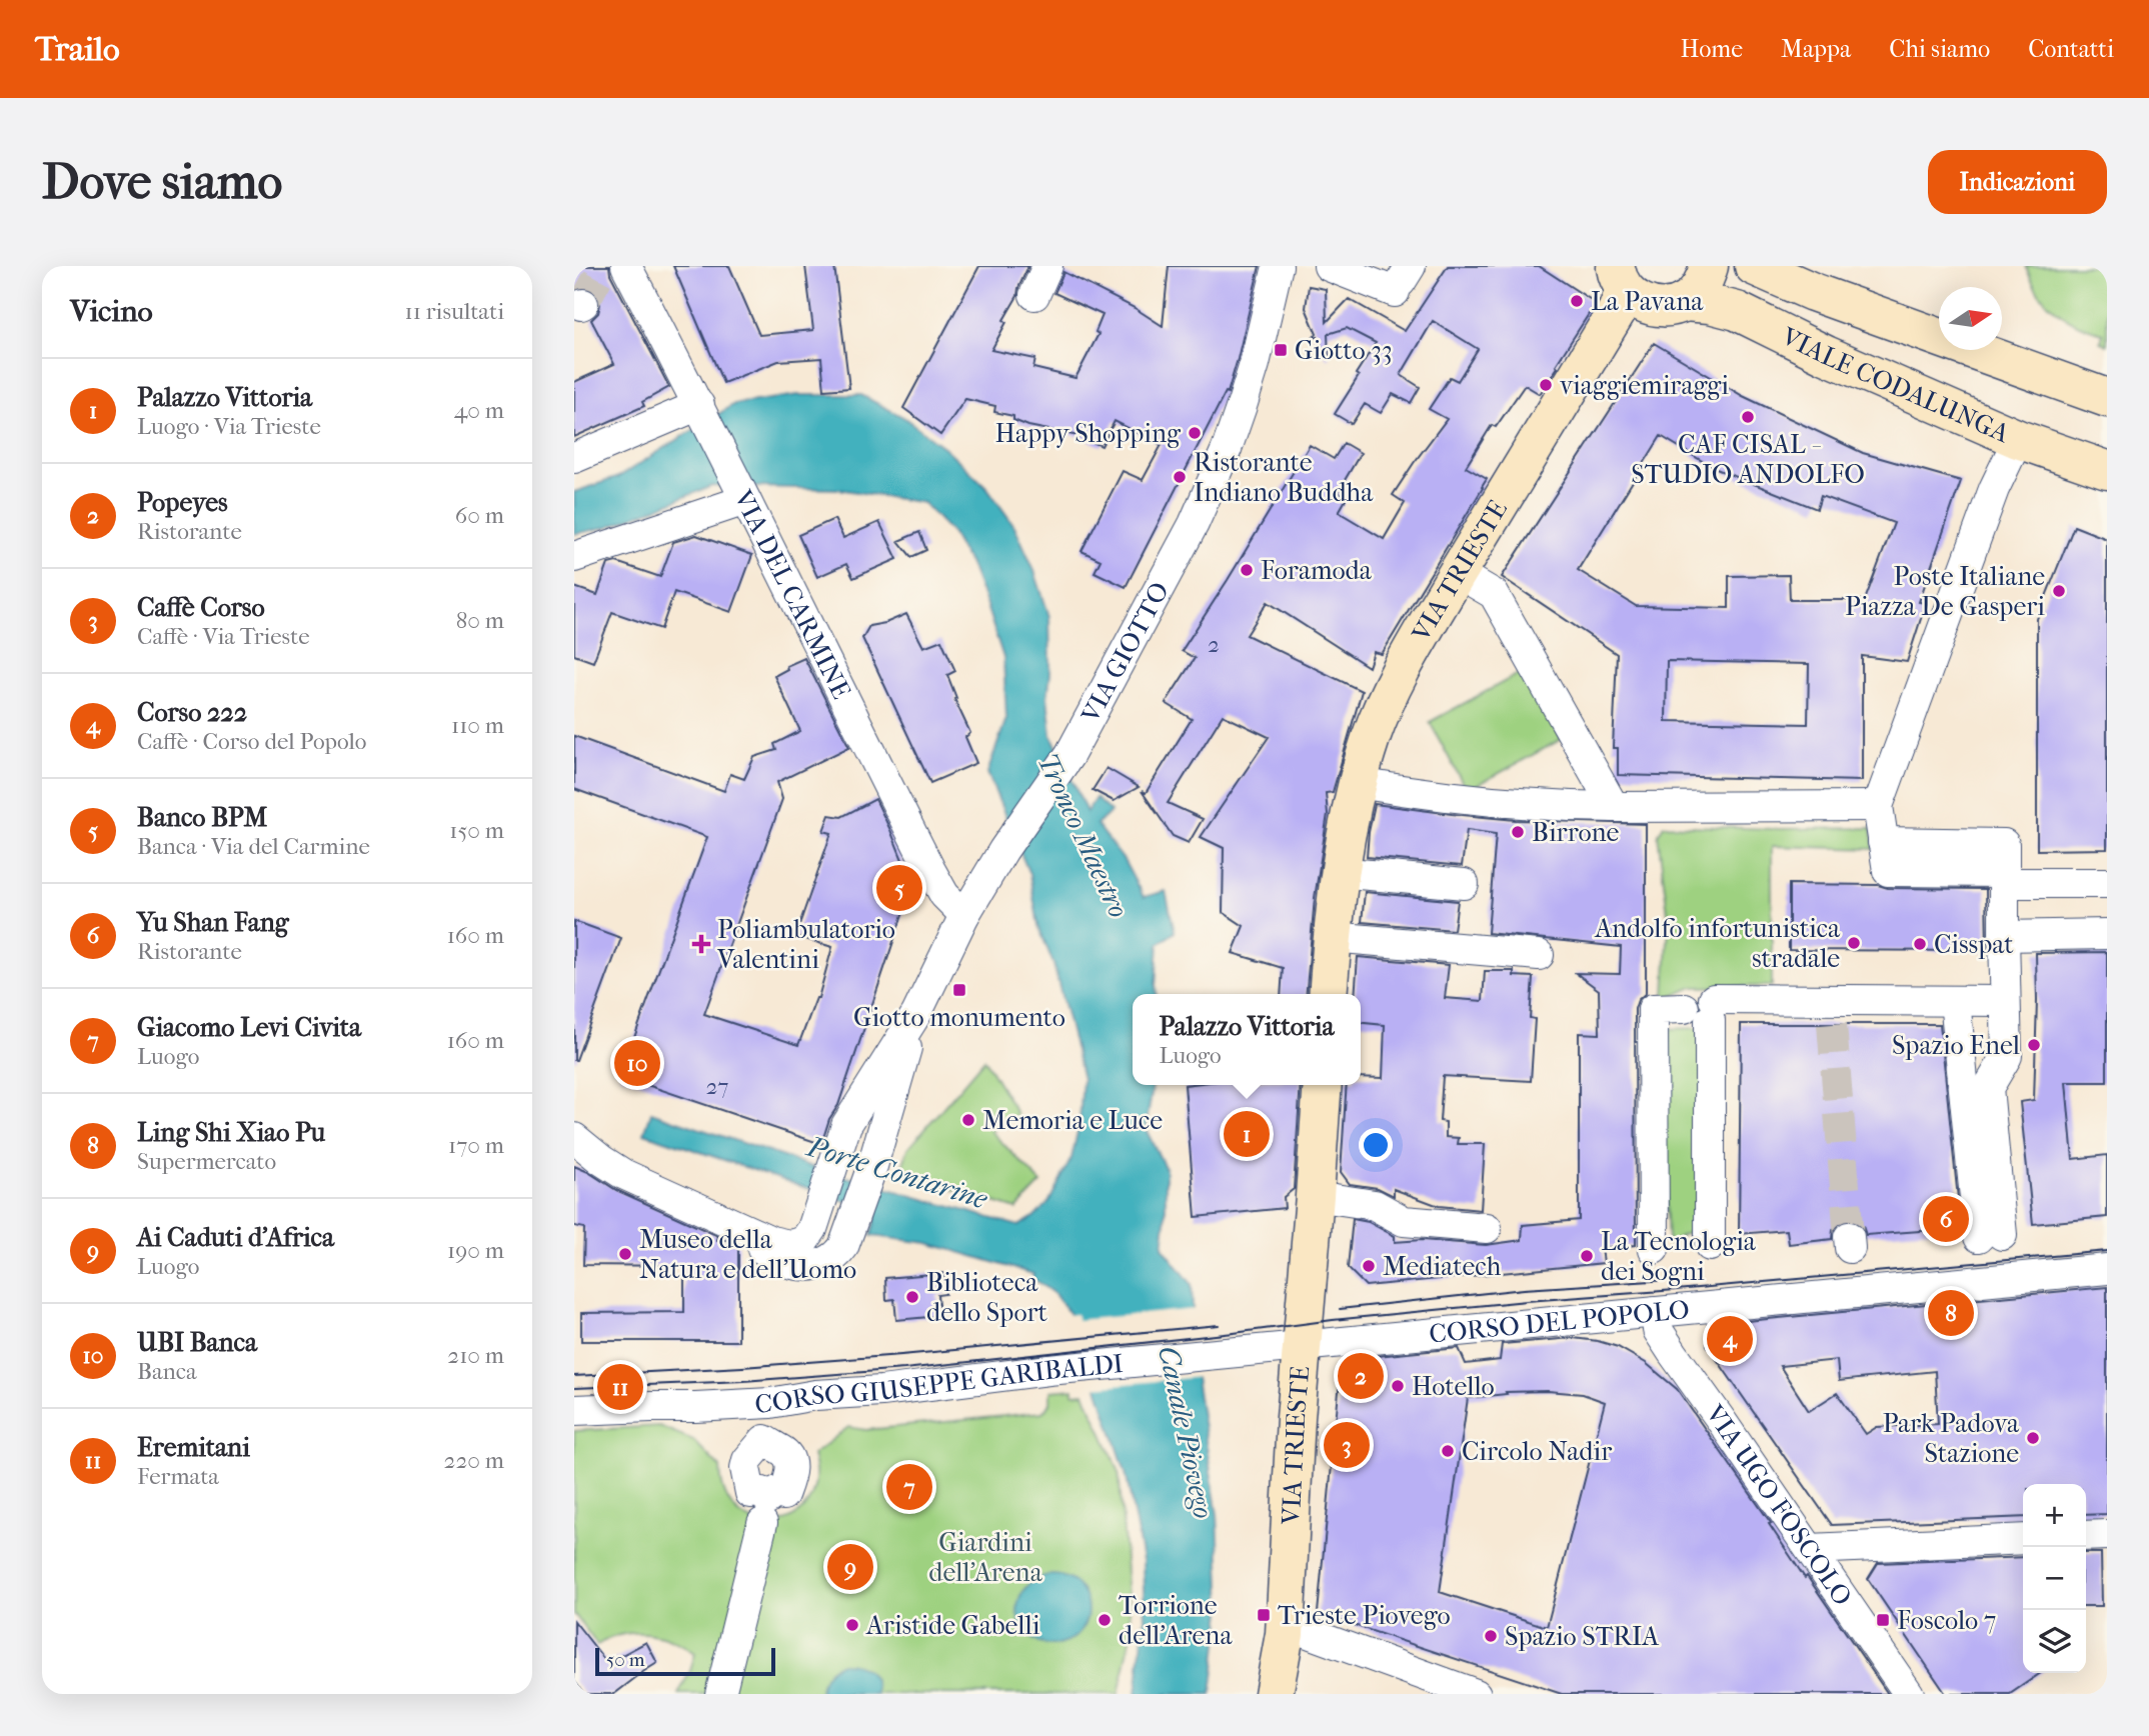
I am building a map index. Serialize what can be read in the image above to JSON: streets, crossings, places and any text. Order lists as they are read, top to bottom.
{
  "streets": {
    "street": [
      "VIALE CODALUNGA",
      "VIA TRIESTE",
      "VIA DEL CARMINE",
      "VIA GIOTTO",
      "CORSO DEL POPOLO",
      "CORSO GIUSEPPE GARIBALDI",
      "VIA UGO FOSCOLO"
    ]
  },
  "crossings": [
    ["VIALE CODALUNGA", "VIA TRIESTE"],
    ["VIA TRIESTE", "CORSO DEL POPOLO"],
    ["VIA TRIESTE", "CORSO GIUSEPPE GARIBALDI"],
    ["VIA DEL CARMINE", "VIA GIOTTO"],
    ["CORSO DEL POPOLO", "CORSO GIUSEPPE GARIBALDI"],
    ["CORSO DEL POPOLO", "VIA UGO FOSCOLO"]
  ],
  "water": ["Tronco Maestro", "Porte Contarine", "Canale Piovego"],
  "parks": ["Giardini dell'Arena"],
  "places": {
    "other": [
      "La Pavana",
      "viaggiemiraggi",
      "CAF CISAL - STUDIO ANDOLFO",
      "Happy Shopping",
      "Ristorante Indiano Buddha",
      "Foramoda",
      "Poste Italiane Piazza De Gasperi",
      "Birrone",
      "Andolfo infortunistica stradale",
      "Cisspat",
      "Spazio Enel",
      "Memoria e Luce",
      "Museo della Natura e dell’Uomo",
      "La Tecnologia dei Sogni",
      "Mediatech",
      "Biblioteca dello Sport",
      "Hotello",
      "Park Padova Stazione",
      "Circolo Nadir",
      "Torrione dell'Arena",
      "Aristide Gabelli",
      "Spazio STRIA"
    ],
    "transit": [
      "Giotto 33",
      "Giotto monumento",
      "Trieste Piovego",
      "Foscolo 7"
    ],
    "health": ["Poliambulatorio Valentini"]
  },
  "house_numbers": ["2", "27"],
  "scale_bar": "50 m",
  "north": "right",
  "page": {
    "header": "Trailo",
    "nav": [
      "Home",
      "Mappa",
      "Chi siamo",
      "Contatti"
    ],
    "buttons": "Indicazioni",
    "title": "Dove siamo",
    "heading": ["Vicino", "11 risultati"],
    "list": [
      {
        "mark": "1",
        "name": "Palazzo Vittoria",
        "note": "Luogo · Via Trieste",
        "value": "40 m"
      },
      {
        "mark": "2",
        "name": "Popeyes",
        "note": "Ristorante",
        "value": "60 m"
      },
      {
        "mark": "3",
        "name": "Caffè Corso",
        "note": "Caffè · Via Trieste",
        "value": "80 m"
      },
      {
        "mark": "4",
        "name": "Corso 222",
        "note": "Caffè · Corso del Popolo",
        "value": "110 m"
      },
      {
        "mark": "5",
        "name": "Banco BPM",
        "note": "Banca · Via del Carmine",
        "value": "150 m"
      },
      {
        "mark": "6",
        "name": "Yu Shan Fang",
        "note": "Ristorante",
        "value": "160 m"
      },
      {
        "mark": "7",
        "name": "Giacomo Levi Civita",
        "note": "Luogo",
        "value": "160 m"
      },
      {
        "mark": "8",
        "name": "Ling Shi Xiao Pu",
        "note": "Supermercato",
        "value": "170 m"
      },
      {
        "mark": "9",
        "name": "Ai Caduti d'Africa",
        "note": "Luogo",
        "value": "190 m"
      },
      {
        "mark": "10",
        "name": "UBI Banca",
        "note": "Banca",
        "value": "210 m"
      },
      {
        "mark": "11",
        "name": "Eremitani",
        "note": "Fermata",
        "value": "220 m"
      }
    ],
    "pins": [
      "5",
      "10",
      "1",
      "6",
      "8",
      "4",
      "2",
      "11",
      "3",
      "7",
      "9"
    ],
    "popup": ["Palazzo Vittoria", "Luogo"],
    "map_buttons": ["+", "−"],
    "scale": "50 m"
  }
}
